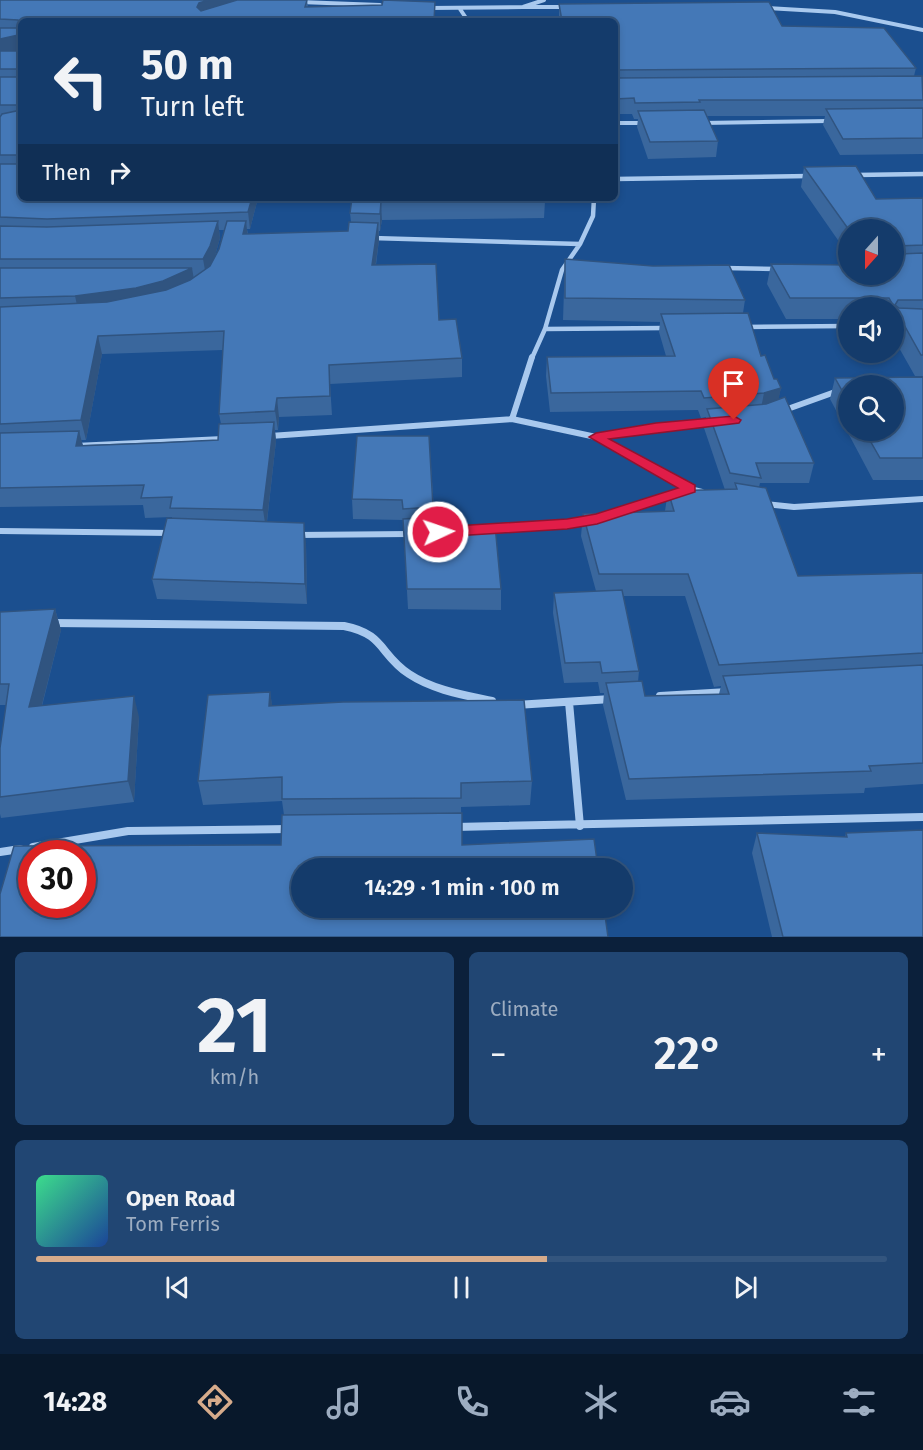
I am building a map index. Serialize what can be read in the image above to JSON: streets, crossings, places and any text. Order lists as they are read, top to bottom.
{
  "north": "bottom",
  "page": {
    "turn": ["50 m", "Turn left"],
    "then": "Then",
    "limit": "30",
    "trip": "14:29 · 1 min · 100 m",
    "tile": [
      ["21", "km/h"],
      "Climate"
    ],
    "heat": ["−", "22°", "+"],
    "song": ["Open Road", "Tom Ferris"],
    "tabs": "14:28"
  }
}
